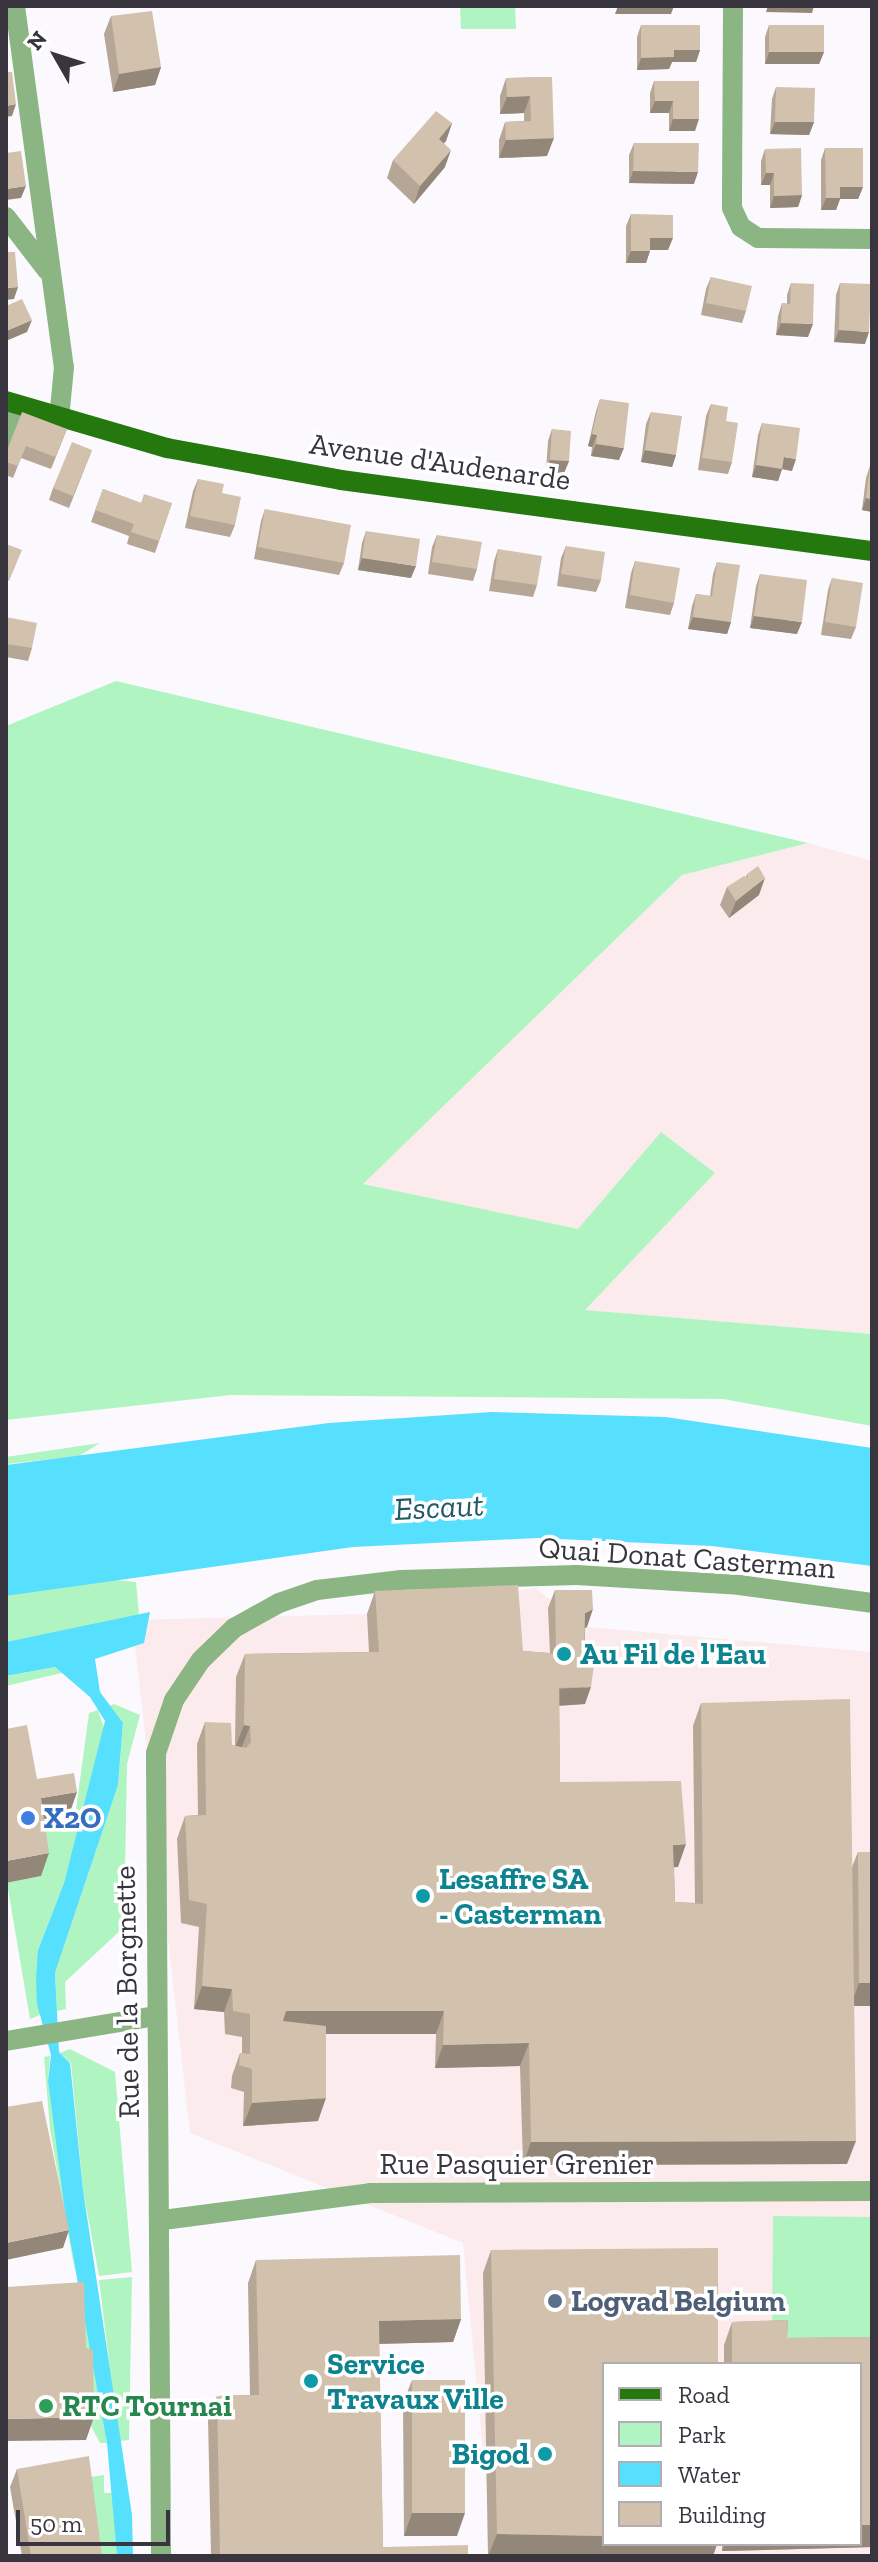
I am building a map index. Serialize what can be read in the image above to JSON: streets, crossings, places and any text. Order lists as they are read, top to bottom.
{
  "streets": {
    "main road": ["Avenue d'Audenarde"],
    "street": ["Quai Donat Casterman", "Rue de la Borgnette", "Rue Pasquier Grenier"]
  },
  "crossings": [
    ["Quai Donat Casterman", "Rue de la Borgnette"],
    ["Rue de la Borgnette", "Rue Pasquier Grenier"]
  ],
  "water": ["Escaut"],
  "places": [
    "Au Fil de l'Eau",
    "X2O",
    "Lesaffre SA - Casterman",
    "Logvad Belgium",
    "Service Travaux Ville",
    "RTC Tournai",
    "Bigod"
  ],
  "legend": [
    "Road",
    "Park",
    "Water",
    "Building"
  ],
  "scale_bar": "50 m",
  "north": "top left"
}
